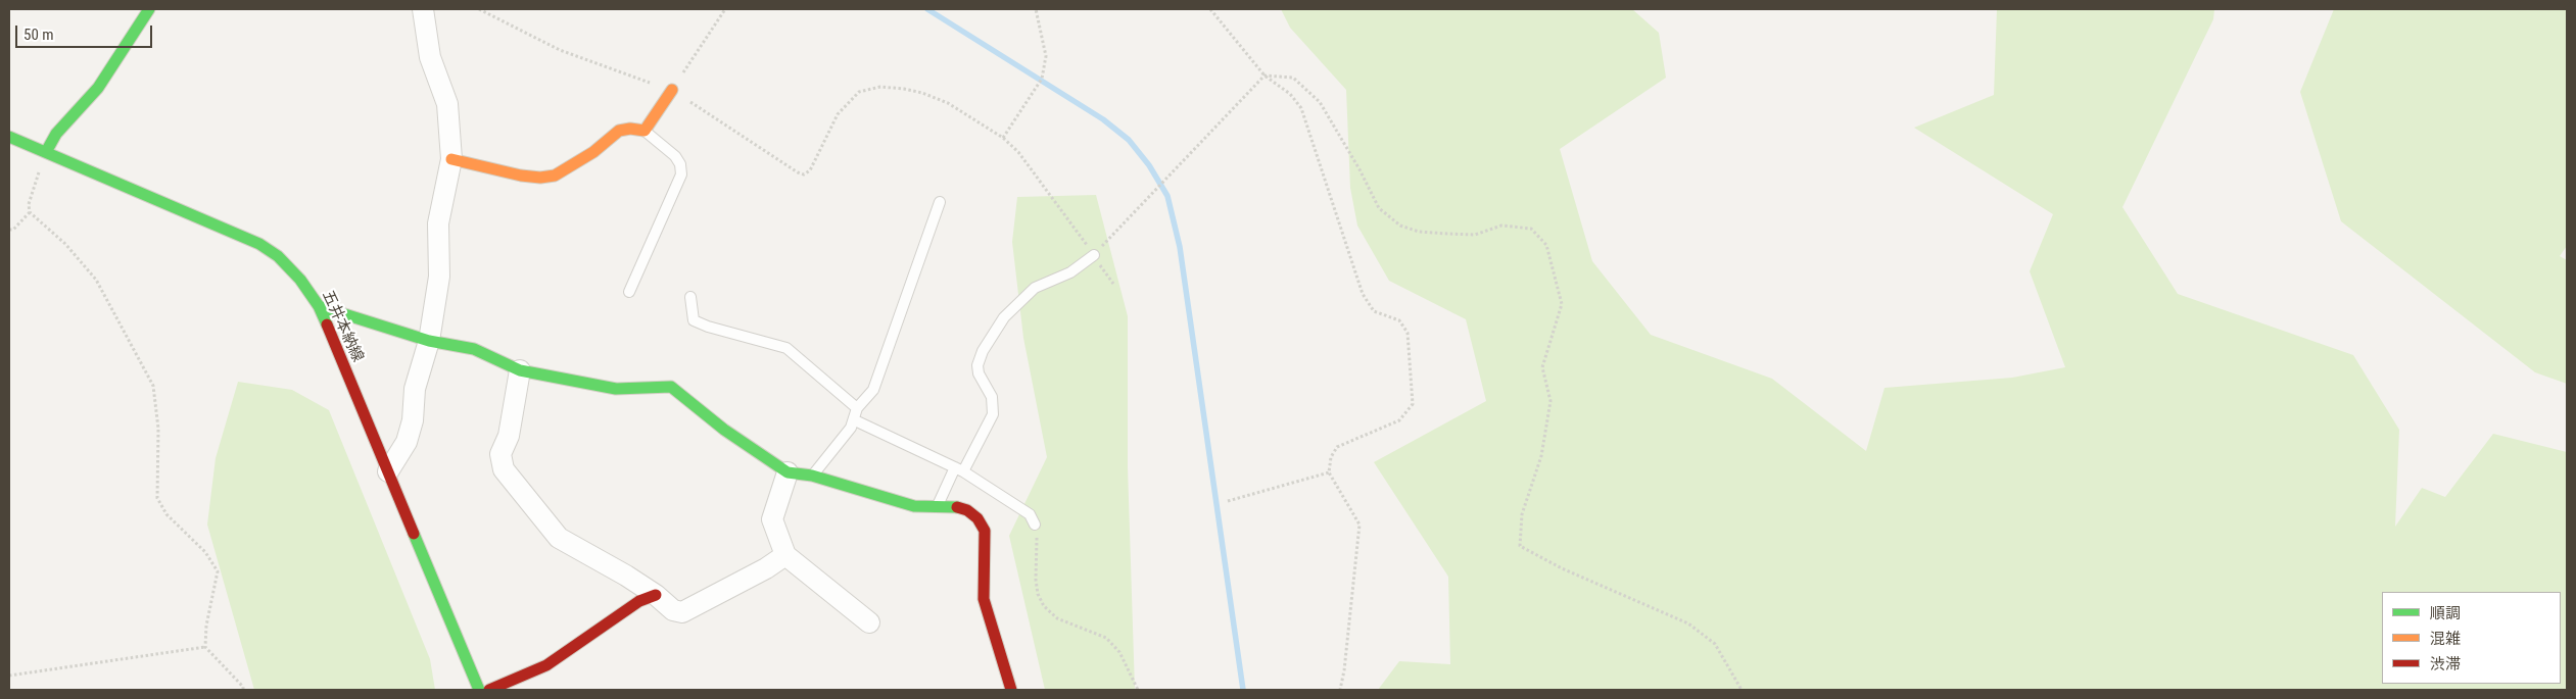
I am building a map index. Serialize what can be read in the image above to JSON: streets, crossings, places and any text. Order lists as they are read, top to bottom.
{
  "streets": {
    "street": ["五井本納線"]
  },
  "legend": ["順調", "混雑", "渋滞"],
  "scale_bar": "50 m"
}
